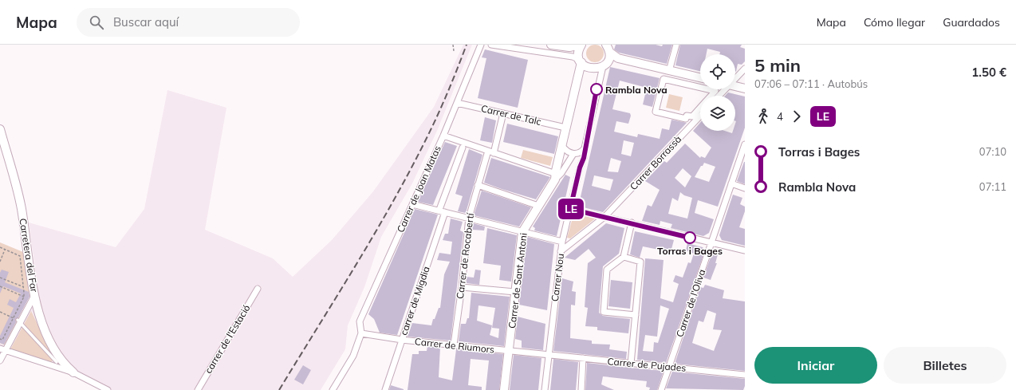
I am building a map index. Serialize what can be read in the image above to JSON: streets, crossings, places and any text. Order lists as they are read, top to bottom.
{
  "streets": {
    "street": [
      "Carrer de Talc",
      "Carrer Borrassà",
      "Carrer de Joan Matas",
      "Carretera del Far",
      "Carrer de Rocabertí",
      "Carrer Nou",
      "Carrer de Sant Antoni",
      "carrer de Migdia",
      "Carrer de l'Oliva",
      "carrer de l'Estació",
      "Carrer de Riumors",
      "Carrer de Pujades"
    ]
  },
  "crossings": [
    ["Carrer de Talc", "Carrer de Joan Matas"],
    ["Carrer Borrassà", "Carrer Nou"],
    ["Carrer de Joan Matas", "Carrer de Riumors"],
    ["Carrer de Rocabertí", "Carrer de Riumors"],
    ["Carrer Nou", "Carrer de Sant Antoni"],
    ["Carrer Nou", "Carrer de Riumors"],
    ["Carrer Nou", "Carrer de Pujades"],
    ["Carrer de Sant Antoni", "Carrer de Riumors"],
    ["carrer de Migdia", "Carrer de Riumors"],
    ["Carrer de l'Oliva", "Carrer de Pujades"],
    ["Carrer de Riumors", "Carrer de Pujades"]
  ],
  "places": ["Rambla Nova", "Torras i Bages"],
  "lines": ["bus line LE"],
  "page": {
    "header": "Mapa",
    "search": "Buscar aquí",
    "nav": ["Mapa", "Cómo llegar", "Guardados"],
    "on_map": "LE",
    "heading": ["5 min", "07:06 – 07:11 · Autobús", "1.50 €"],
    "legs": ["4", "LE"],
    "list": [
      {
        "name": "Torras i Bages",
        "value": "07:10"
      },
      {
        "name": "Rambla Nova",
        "value": "07:11"
      }
    ],
    "buttons": ["Iniciar", "Billetes"]
  }
}
